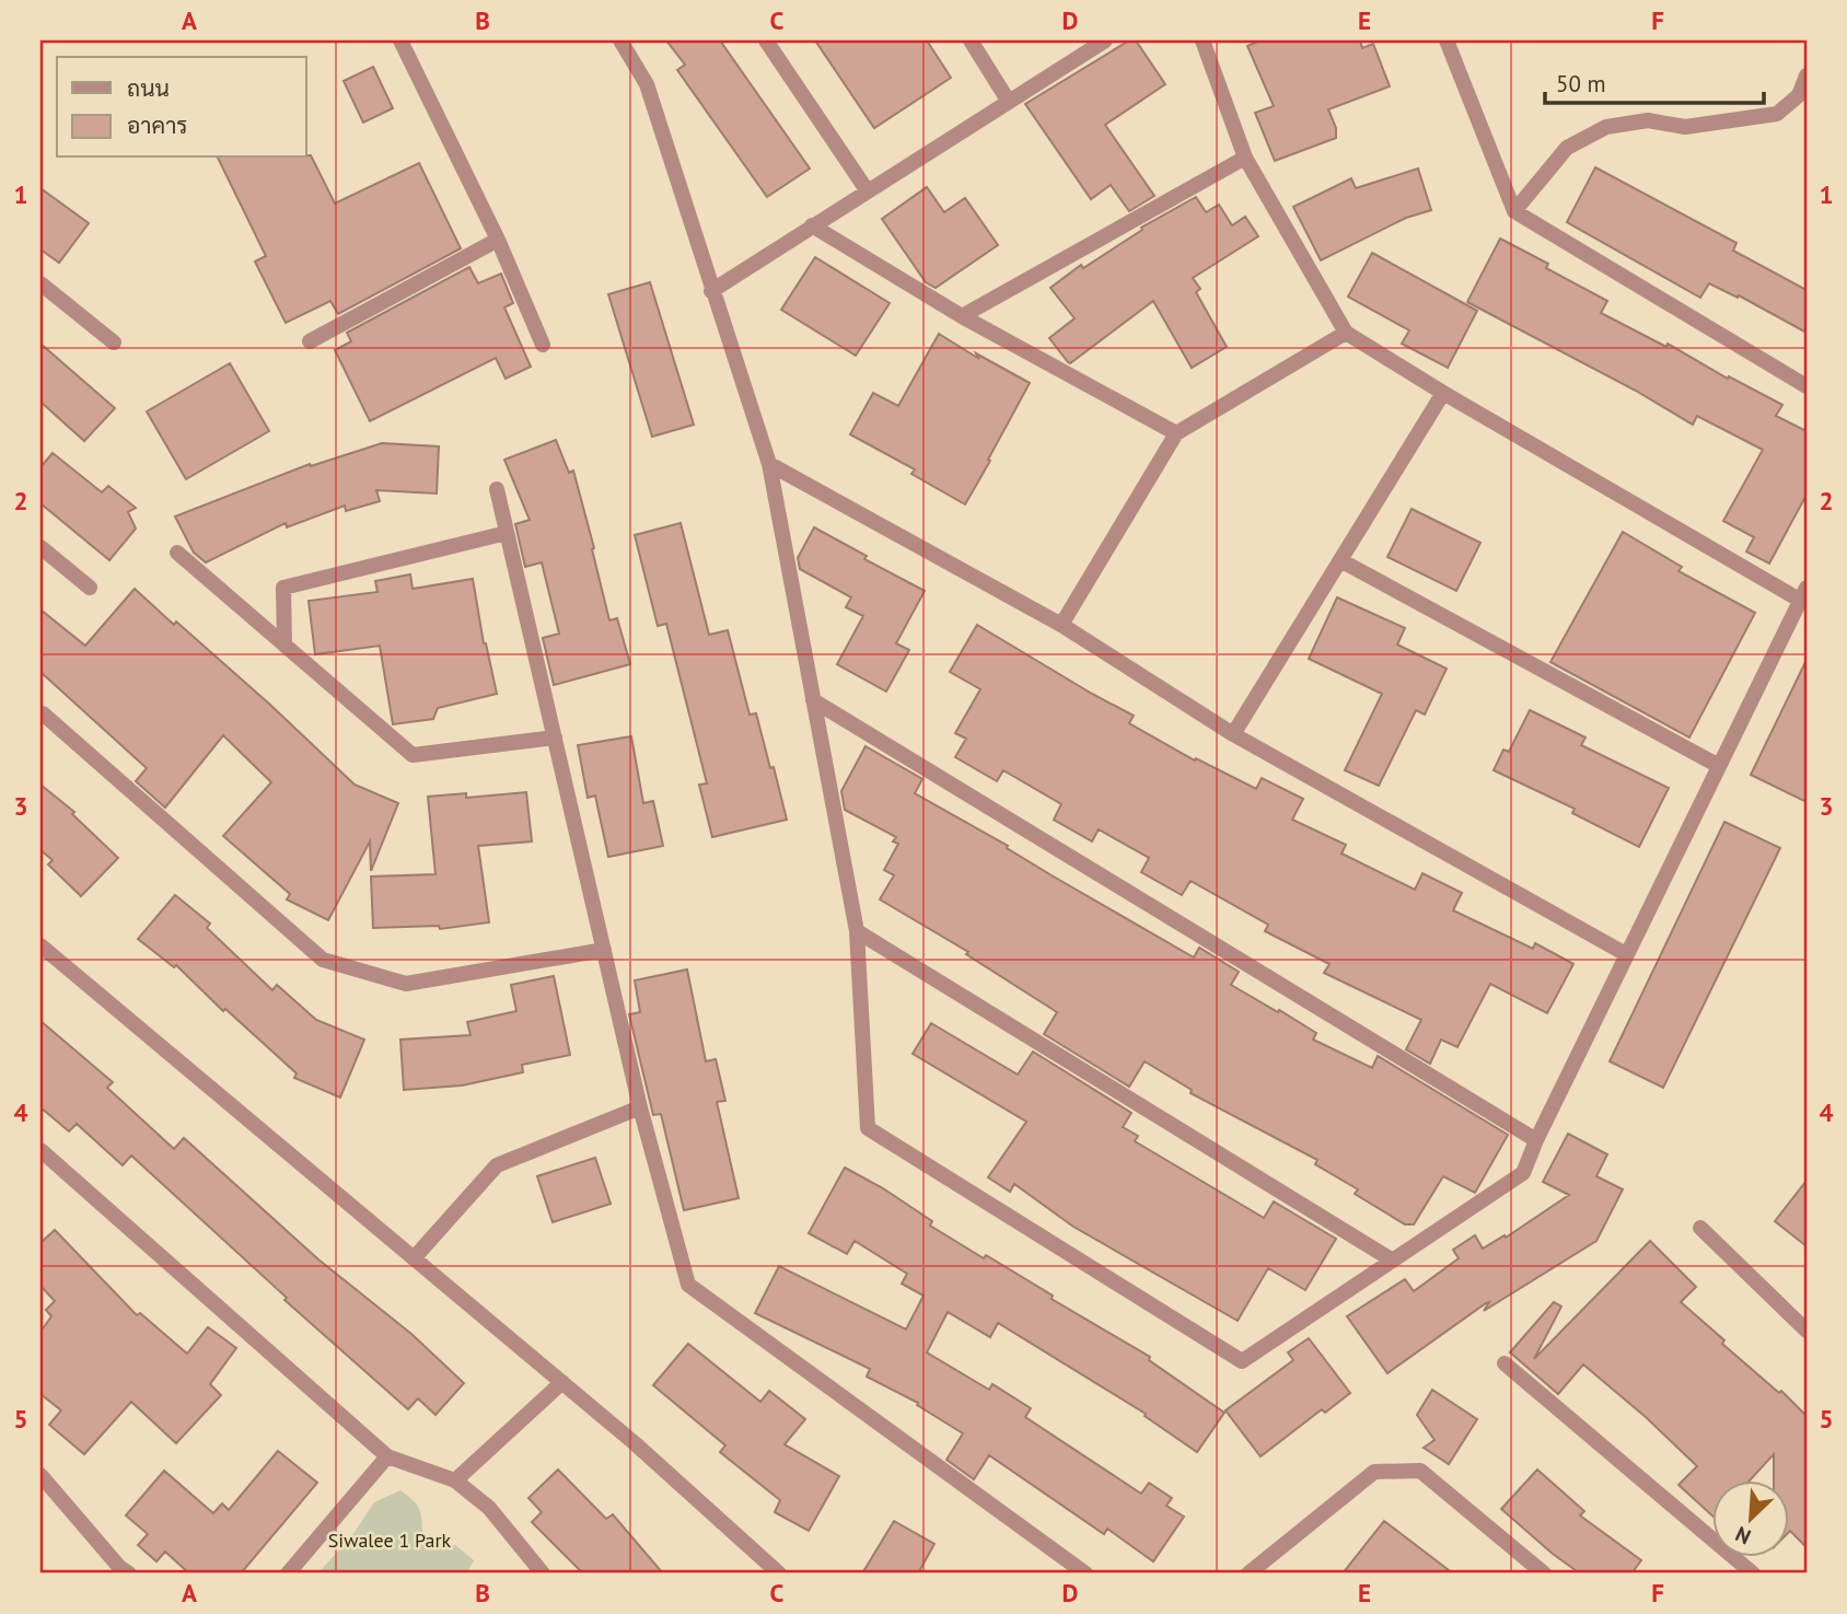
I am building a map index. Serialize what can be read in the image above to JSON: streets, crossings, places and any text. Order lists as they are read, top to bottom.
{
  "parks": ["Siwalee 1 Park"],
  "legend": ["ถนน", "อาคาร"],
  "scale_bar": "50 m",
  "north": "bottom left",
  "grid": {
    "columns": [
      "A",
      "B",
      "C",
      "D",
      "E",
      "F"
    ],
    "rows": [
      "1",
      "2",
      "3",
      "4",
      "5"
    ]
  }
}
